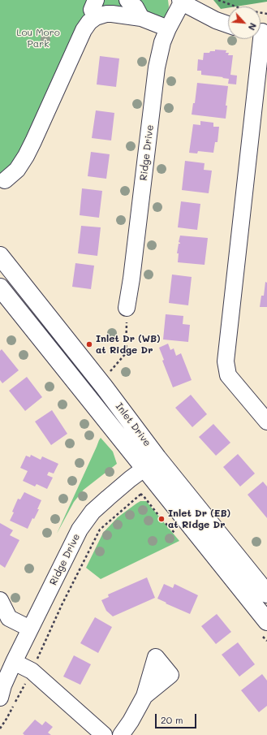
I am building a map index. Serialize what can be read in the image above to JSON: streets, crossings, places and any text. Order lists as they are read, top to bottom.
{
  "streets": {
    "main road": ["Inlet Drive"],
    "street": ["Ridge Drive"]
  },
  "crossings": [
    ["Ridge Drive", "Inlet Drive"]
  ],
  "parks": ["Lou Moro Park"],
  "places": ["Inlet Dr (WB) at Ridge Dr", "Inlet Dr (EB) at Ridge Dr"],
  "scale_bar": "20 m",
  "north": "bottom right"
}
